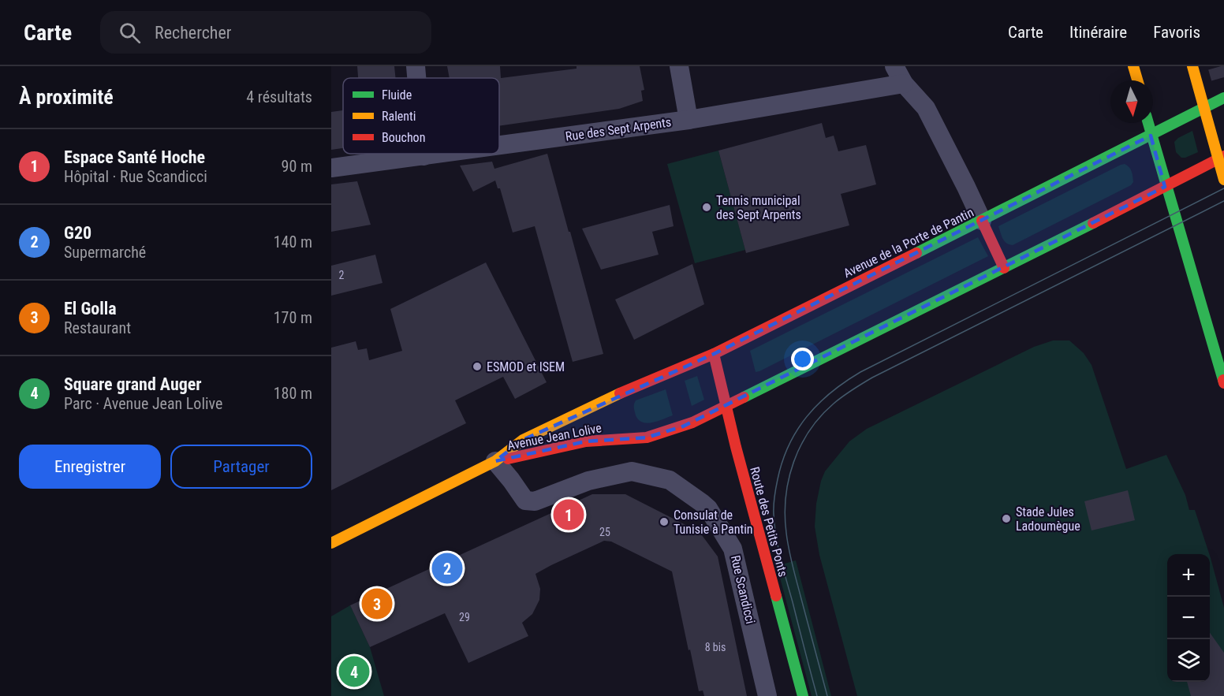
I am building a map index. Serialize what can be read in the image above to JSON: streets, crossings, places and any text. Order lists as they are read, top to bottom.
{
  "streets": {
    "main road": ["Avenue de la Porte de Pantin", "Avenue Jean Lolive", "Route des Petits Ponts"],
    "street": ["Rue des Sept Arpents", "Rue Scandicci"]
  },
  "crossings": [
    ["Avenue de la Porte de Pantin", "Avenue Jean Lolive"],
    ["Avenue de la Porte de Pantin", "Route des Petits Ponts"],
    ["Avenue Jean Lolive", "Route des Petits Ponts"],
    ["Avenue Jean Lolive", "Rue Scandicci"]
  ],
  "places": [
    "Tennis municipal des Sept Arpents",
    "ESMOD et ISEM",
    "Stade Jules Ladoumègue",
    "Consulat de Tunisie à Pantin"
  ],
  "house_numbers": [
    "2",
    "25",
    "29",
    "8 bis"
  ],
  "legend": ["Fluide", "Ralenti", "Bouchon"],
  "north": "bottom",
  "page": {
    "header": "Carte",
    "search": "Rechercher",
    "nav": ["Carte", "Itinéraire", "Favoris"],
    "heading": ["À proximité", "4 résultats"],
    "list": [
      {
        "mark": "1",
        "name": "Espace Santé Hoche",
        "note": "Hôpital · Rue Scandicci",
        "value": "90 m"
      },
      {
        "mark": "2",
        "name": "G20",
        "note": "Supermarché",
        "value": "140 m"
      },
      {
        "mark": "3",
        "name": "El Golla",
        "note": "Restaurant",
        "value": "170 m"
      },
      {
        "mark": "4",
        "name": "Square grand Auger",
        "note": "Parc · Avenue Jean Lolive",
        "value": "180 m"
      }
    ],
    "buttons": ["Enregistrer", "Partager"],
    "pins": [
      "1",
      "2",
      "3",
      "4"
    ],
    "map_buttons": ["+", "−"]
  }
}
